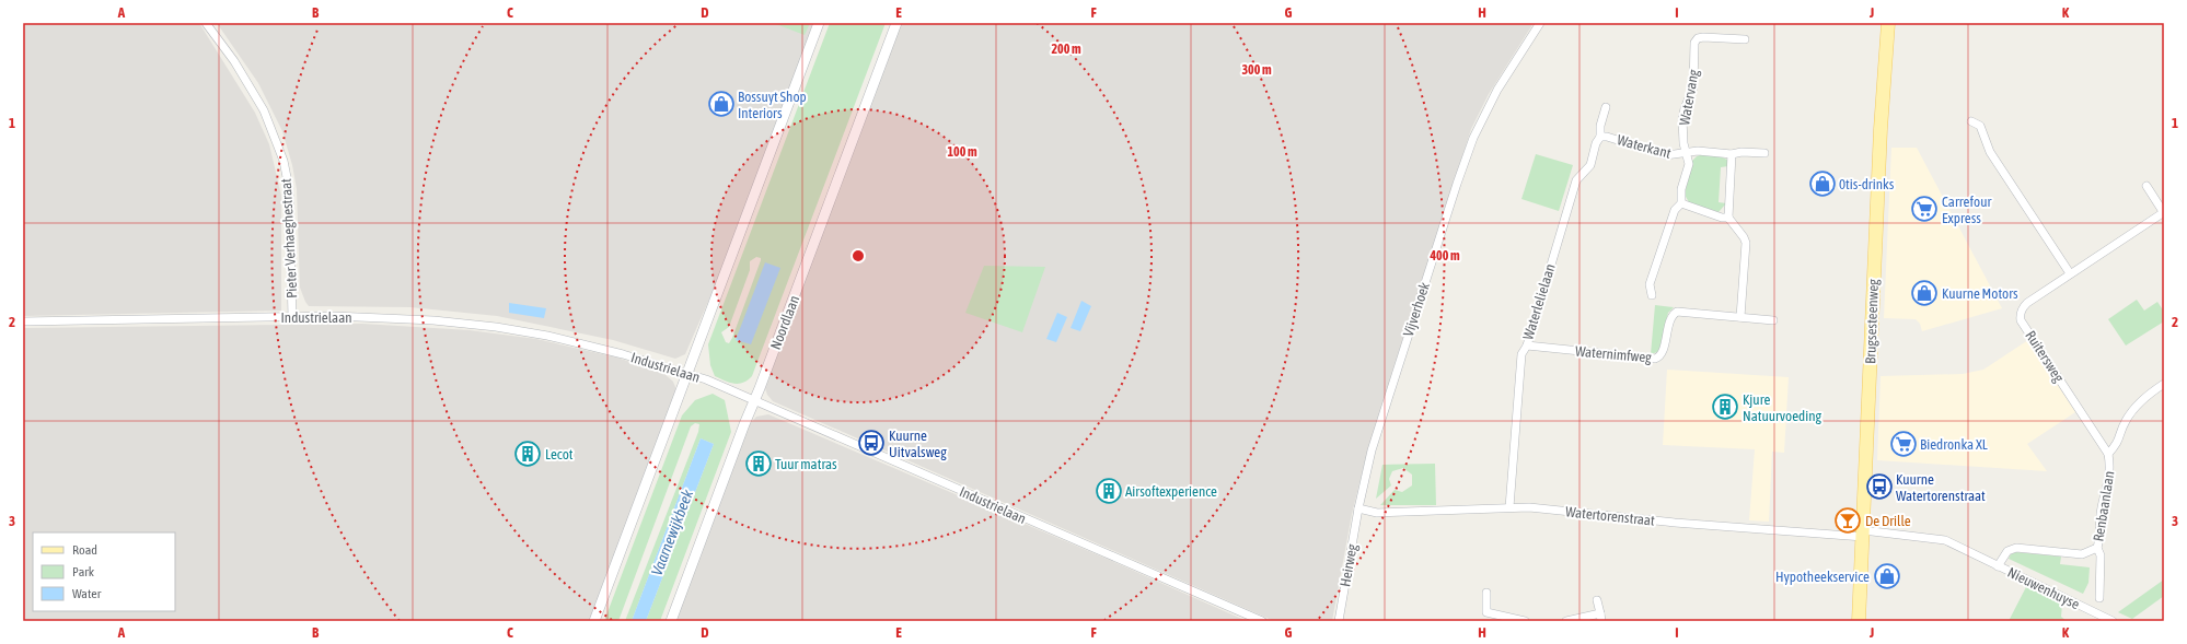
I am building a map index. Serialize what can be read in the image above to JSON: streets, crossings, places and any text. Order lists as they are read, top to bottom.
{
  "streets": {
    "main road": ["Brugsesteenweg"],
    "street": [
      "Watervang",
      "Waterkant",
      "Pieter Verhaeghestraat",
      "Waterlelielaan",
      "Vijverhoek",
      "Industrielaan",
      "Noordlaan",
      "Waternimfweg",
      "Ruitersweg",
      "Renbaanlaan",
      "Watertorenstraat",
      "Heirweg",
      "Nieuwenhuyse"
    ]
  },
  "crossings": [
    ["Watervang", "Waterkant"],
    ["Waterkant", "Waterlelielaan"],
    ["Pieter Verhaeghestraat", "Industrielaan"],
    ["Waterlelielaan", "Waternimfweg"],
    ["Waterlelielaan", "Watertorenstraat"],
    ["Vijverhoek", "Watertorenstraat"],
    ["Vijverhoek", "Heirweg"],
    ["Industrielaan", "Noordlaan"],
    ["Brugsesteenweg", "Watertorenstraat"],
    ["Brugsesteenweg", "Nieuwenhuyse"],
    ["Ruitersweg", "Renbaanlaan"],
    ["Renbaanlaan", "Nieuwenhuyse"],
    ["Watertorenstraat", "Heirweg"],
    ["Watertorenstraat", "Nieuwenhuyse"]
  ],
  "water": ["Vaarnewijkbeek"],
  "places": {
    "shop": [
      "Bossuyt Shop Interiors",
      "0tis-drinks",
      "Kuurne Motors",
      "Hypotheekservice"
    ],
    "supermarket": ["Carrefour Express", "Biedronka XL"],
    "building": [
      "Kjure Natuurvoeding",
      "Lecot",
      "Tuur matras",
      "Airsoftexperience"
    ],
    "bus stop": ["Kuurne Uitvalsweg", "Kuurne Watertorenstraat"],
    "bar": ["De Drille"]
  },
  "legend": ["Road", "Park", "Water"],
  "grid": {
    "columns": [
      "A",
      "B",
      "C",
      "D",
      "E",
      "F",
      "G",
      "H",
      "I",
      "J",
      "K"
    ],
    "rows": ["1", "2", "3"]
  },
  "rings": [
    "200 m",
    "300 m",
    "100 m",
    "400 m"
  ]
}
